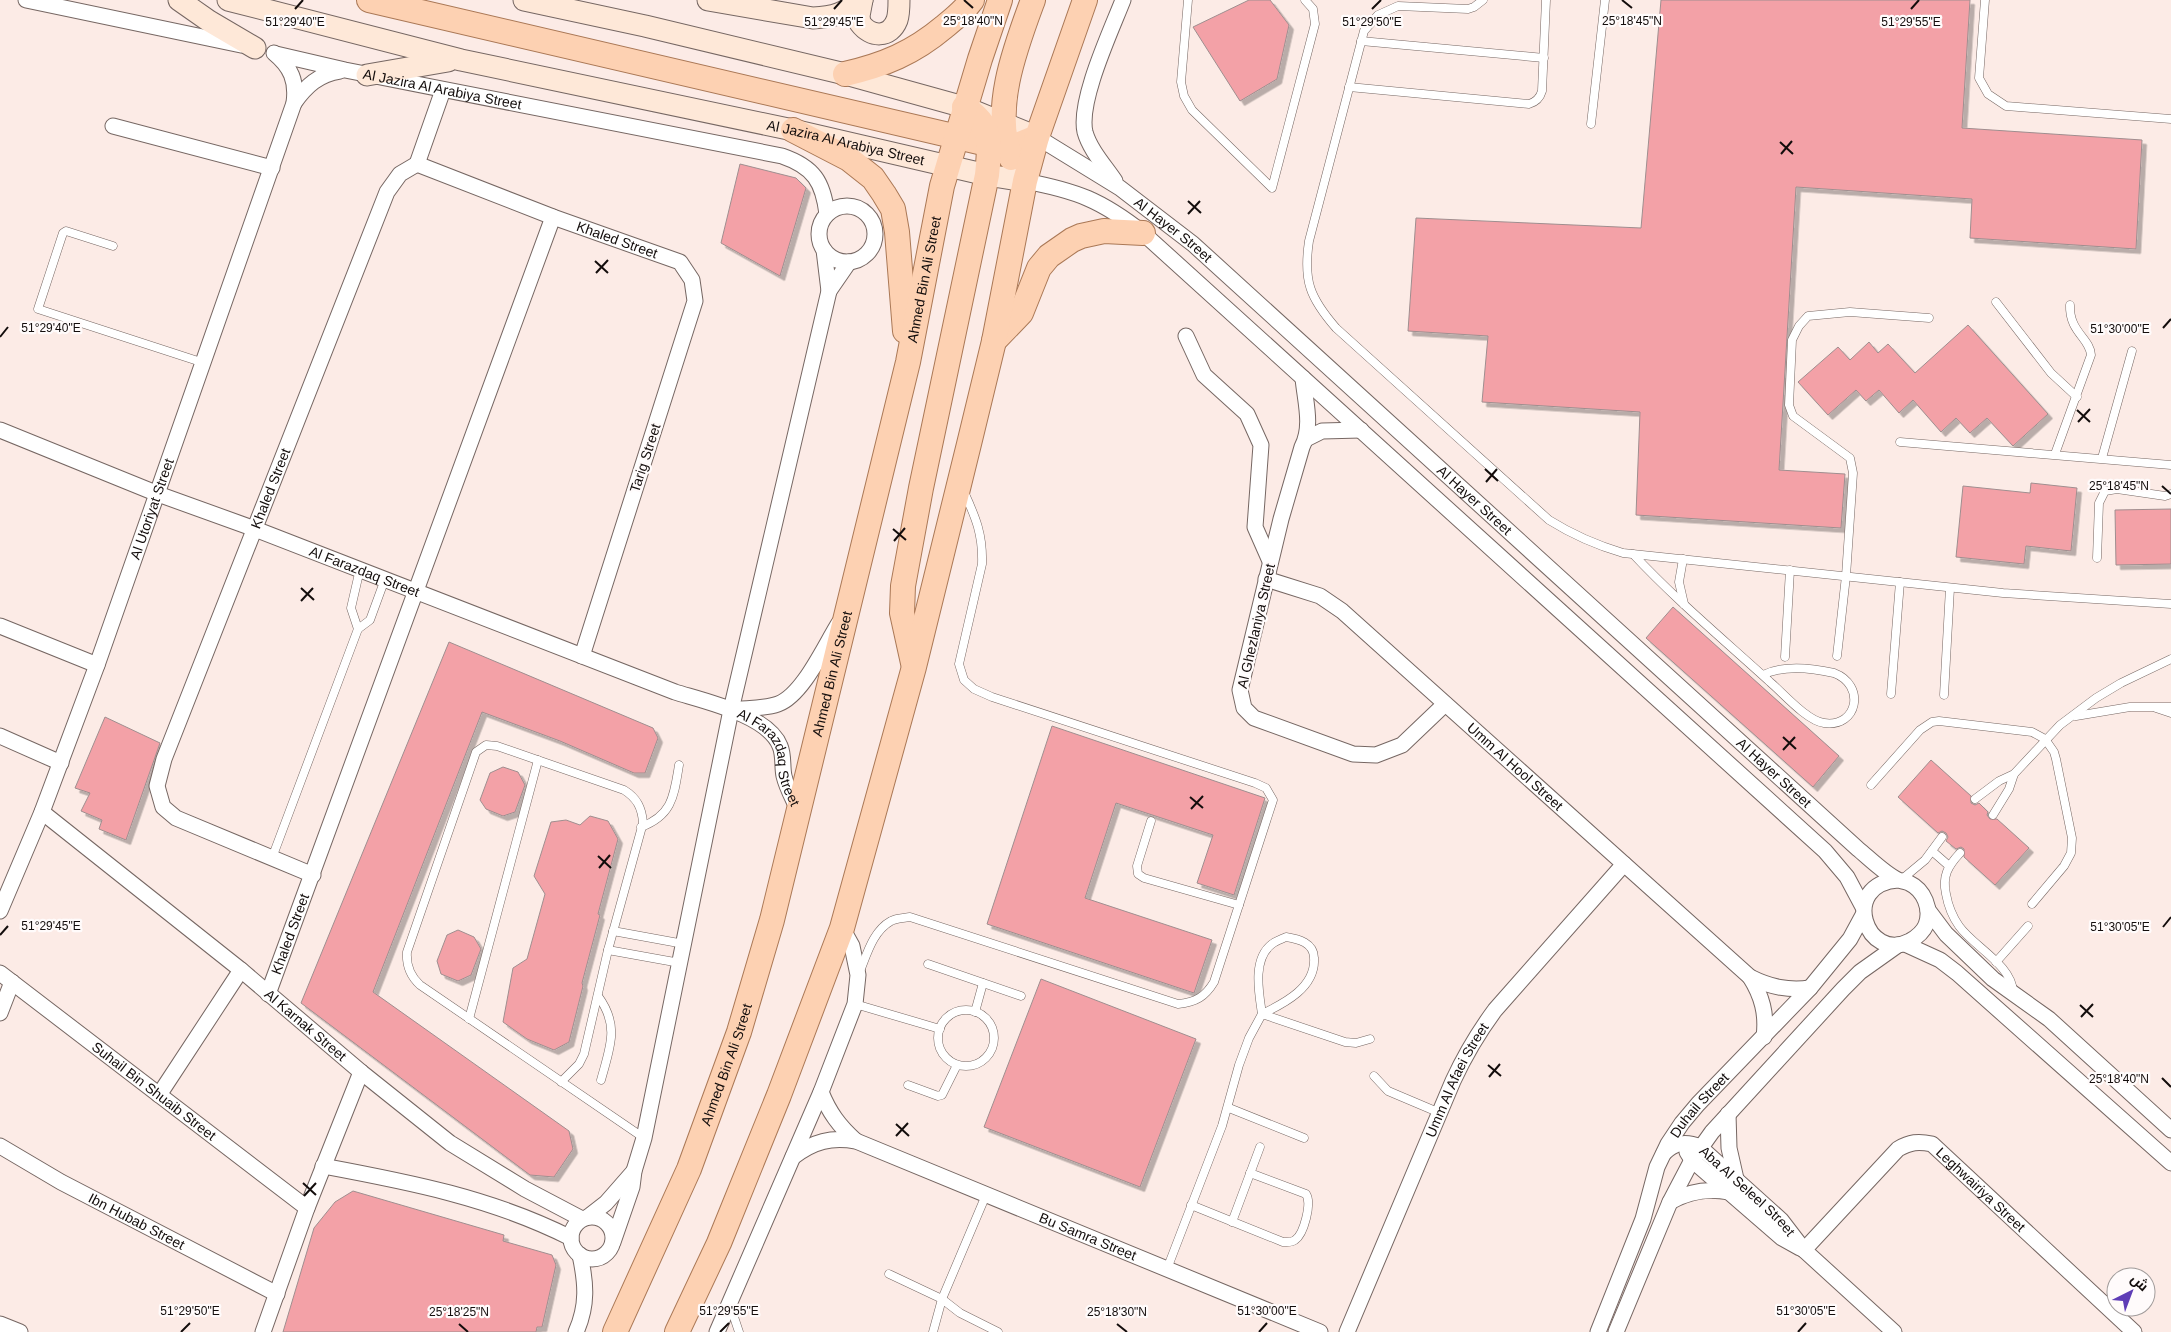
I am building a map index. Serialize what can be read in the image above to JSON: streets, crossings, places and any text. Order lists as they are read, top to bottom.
{
  "streets": {
    "main road": ["Al Jazira Al Arabiya Street", "Ahmed Bin Ali Street"],
    "street": [
      "Al Hayer Street",
      "Khaled Street",
      "Tarig Street",
      "Al Utoriyat Street",
      "Al Farazdaq Street",
      "Al Ghezlaniya Street",
      "Umm Al Hool Street",
      "Al Karnak Street",
      "Umm Al Afaei Street",
      "Suhail Bin Shuaib Street",
      "Duhail Street",
      "Leghwairiya Street",
      "Aba Al Seleel Street",
      "Ibn Hubab Street",
      "Bu Samra Street"
    ]
  },
  "crossings": [
    ["Al Jazira Al Arabiya Street", "Al Hayer Street"],
    ["Al Jazira Al Arabiya Street", "Ahmed Bin Ali Street"],
    ["Al Jazira Al Arabiya Street", "Al Utoriyat Street"],
    ["Al Hayer Street", "Al Ghezlaniya Street"],
    ["Al Hayer Street", "Duhail Street"],
    ["Khaled Street", "Tarig Street"],
    ["Khaled Street", "Al Farazdaq Street"],
    ["Khaled Street", "Al Karnak Street"],
    ["Ahmed Bin Ali Street", "Al Farazdaq Street"],
    ["Tarig Street", "Al Farazdaq Street"],
    ["Al Utoriyat Street", "Al Farazdaq Street"],
    ["Al Utoriyat Street", "Al Karnak Street"],
    ["Al Ghezlaniya Street", "Umm Al Hool Street"],
    ["Umm Al Hool Street", "Umm Al Afaei Street"],
    ["Umm Al Hool Street", "Duhail Street"],
    ["Duhail Street", "Aba Al Seleel Street"],
    ["Leghwairiya Street", "Aba Al Seleel Street"]
  ],
  "north": "top right",
  "coordinates": [
    "25°18'45\"N",
    "25°18'40\"N",
    "51°29'40\"E",
    "51°29'45\"E",
    "51°29'50\"E",
    "51°29'55\"E",
    "51°30'00\"E",
    "51°30'05\"E",
    "25°18'25\"N",
    "25°18'30\"N"
  ]
}
